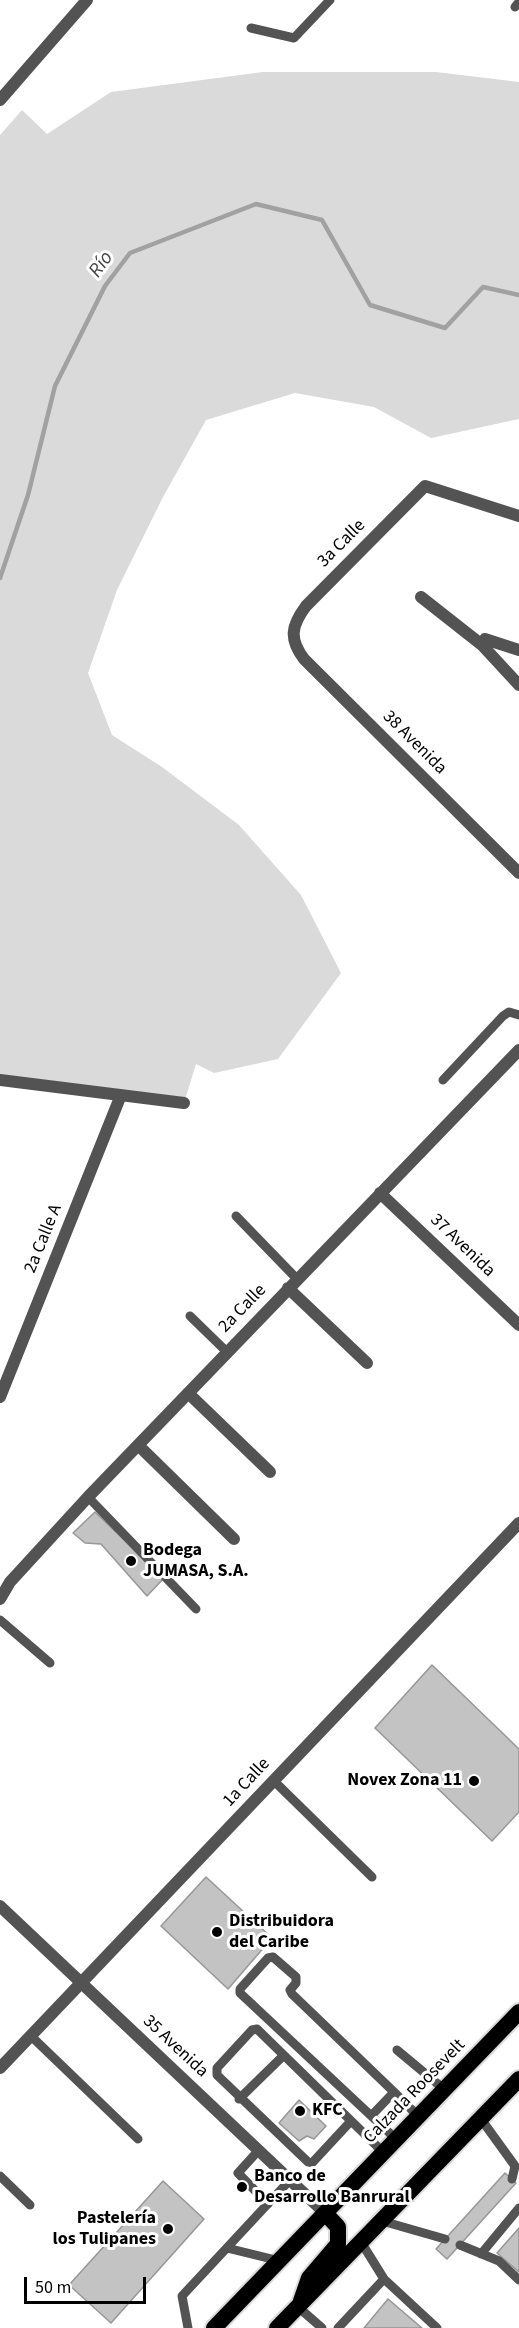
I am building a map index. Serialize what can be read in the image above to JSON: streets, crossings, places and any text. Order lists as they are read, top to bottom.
{
  "streets": {
    "highway": ["Calzada Roosevelt"],
    "street": [
      "3a Calle",
      "38 Avenida",
      "2a Calle A",
      "37 Avenida",
      "2a Calle",
      "1a Calle",
      "35 Avenida"
    ]
  },
  "crossings": [
    ["3a Calle", "38 Avenida"],
    ["37 Avenida", "2a Calle"],
    ["1a Calle", "35 Avenida"],
    ["35 Avenida", "Calzada Roosevelt"]
  ],
  "water": ["Río"],
  "places": [
    "Bodega JUMASA, S.A.",
    "Novex Zona 11",
    "Distribuidora del Caribe",
    "KFC",
    "Banco de Desarrollo Banrural",
    "Pastelería los Tulipanes"
  ],
  "scale_bar": "50 m"
}
